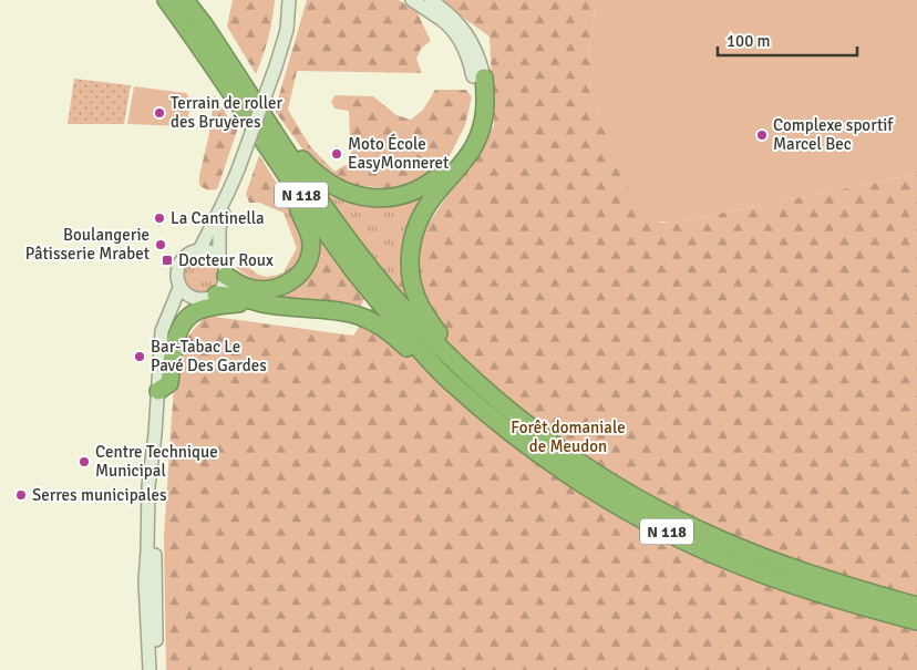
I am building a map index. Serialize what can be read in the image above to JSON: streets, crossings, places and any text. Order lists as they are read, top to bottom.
{
  "streets": {
    "highway": ["N 118"]
  },
  "parks": ["Forêt domaniale de Meudon"],
  "places": {
    "other": [
      "Terrain de roller des Bruyères",
      "Complexe sportif Marcel Bec",
      "Moto École EasyMonneret",
      "La Cantinella",
      "Boulangerie Pâtisserie Mrabet",
      "Bar-Tabac Le Pavé Des Gardes",
      "Centre Technique Municipal",
      "Serres municipales"
    ],
    "transit": ["Docteur Roux"]
  },
  "scale_bar": "100 m"
}
